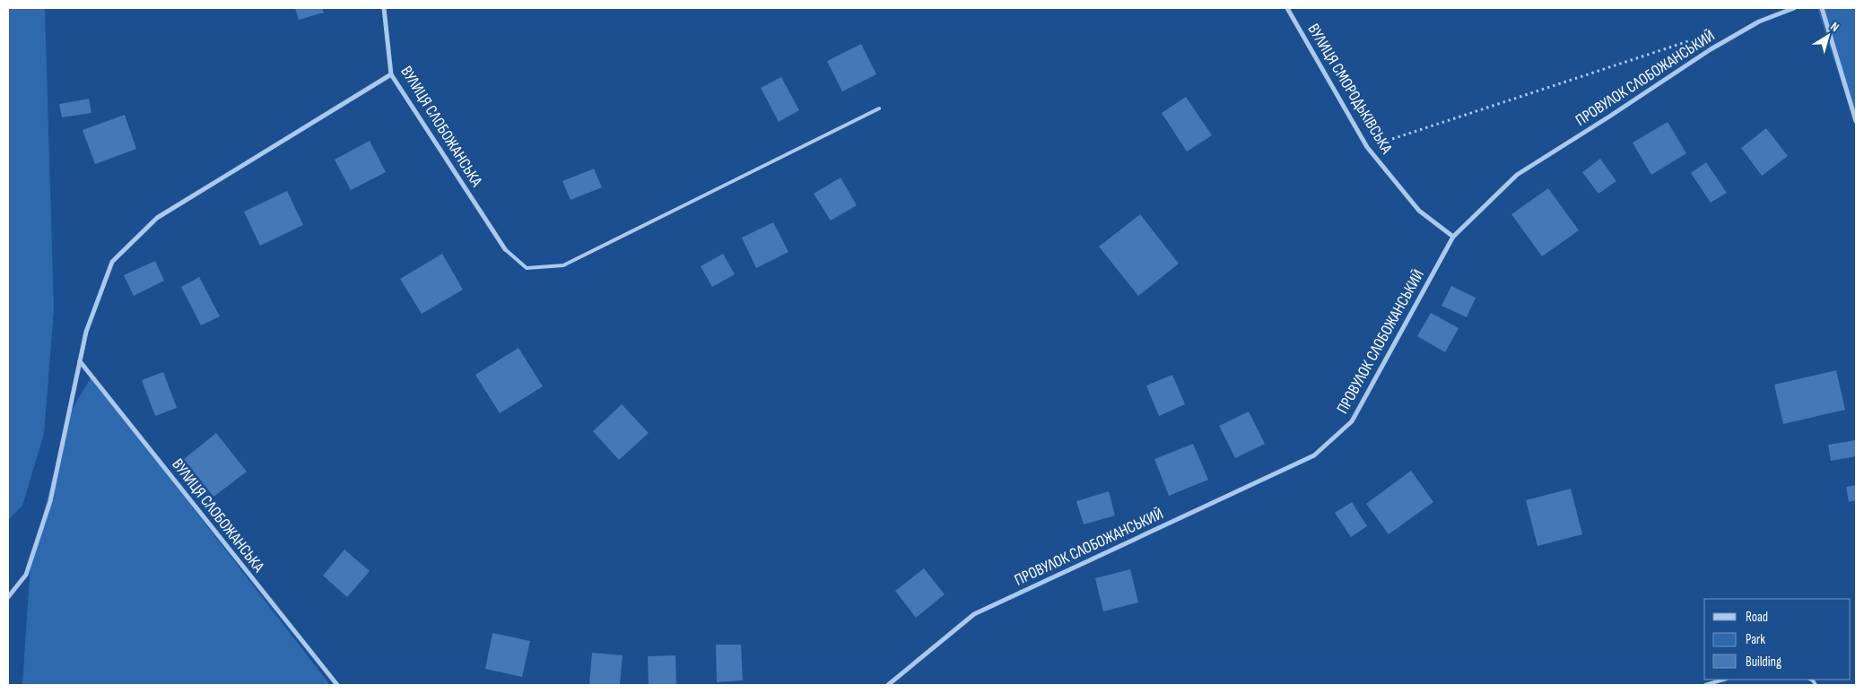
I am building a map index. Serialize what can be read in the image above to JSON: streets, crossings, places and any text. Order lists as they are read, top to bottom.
{
  "streets": {
    "street": ["ПРОВУЛОК СЛОБОЖАНСЬКИЙ", "ВУЛИЦЯ СМОРОДЬКІВСЬКА", "ВУЛИЦЯ СЛОБОЖАНСЬКА"]
  },
  "crossings": [
    ["ПРОВУЛОК СЛОБОЖАНСЬКИЙ", "ВУЛИЦЯ СМОРОДЬКІВСЬКА"]
  ],
  "legend": ["Road", "Park", "Building"],
  "north": "top right"
}
